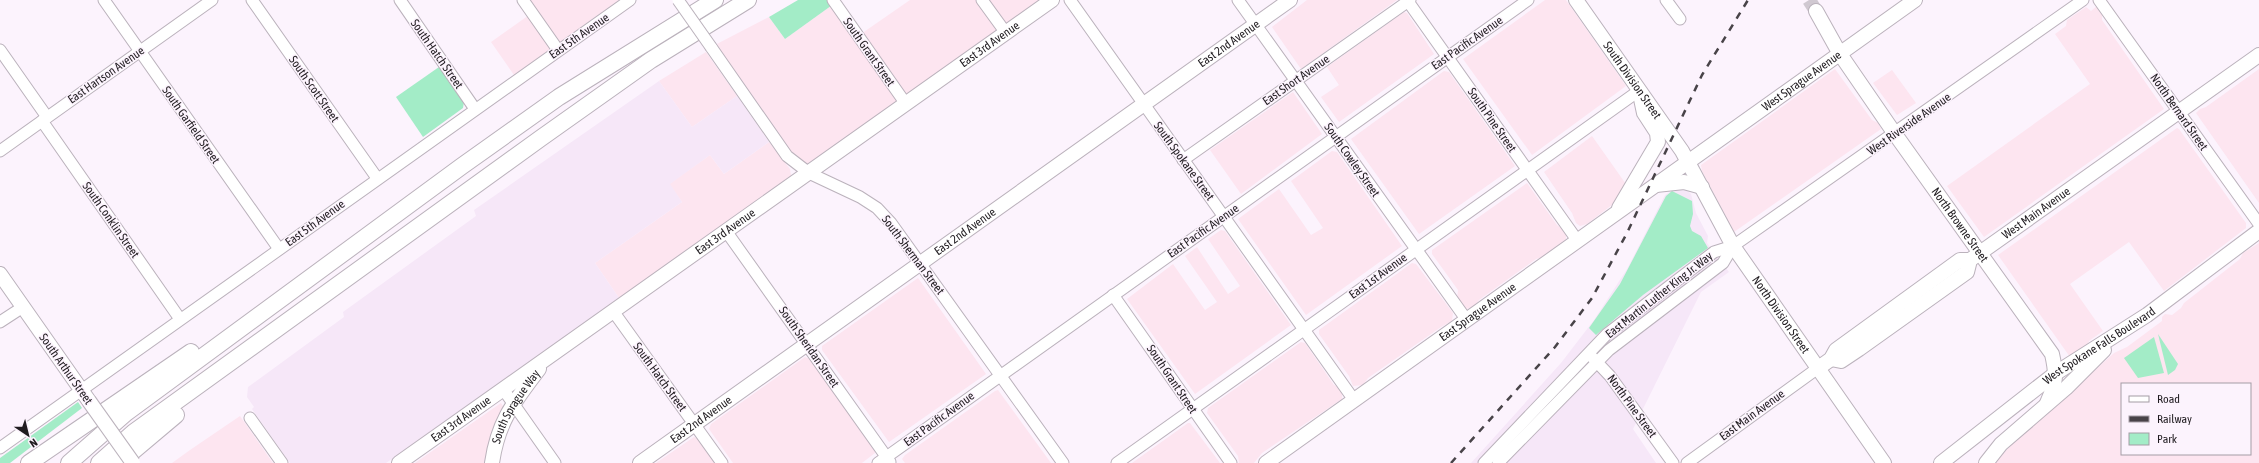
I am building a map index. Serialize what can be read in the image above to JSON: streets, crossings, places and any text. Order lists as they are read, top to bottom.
{
  "streets": {
    "main road": [
      "East 3rd Avenue",
      "East 2nd Avenue",
      "South Division Street",
      "West Sprague Avenue",
      "West Main Avenue",
      "North Browne Street",
      "East Sprague Avenue",
      "North Division Street",
      "West Spokane Falls Boulevard",
      "South Arthur Street",
      "South Sprague Way"
    ],
    "street": [
      "East 5th Avenue",
      "East Pacific Avenue",
      "South Grant Street",
      "South Hatch Street",
      "East Hartson Avenue",
      "East Short Avenue",
      "South Scott Street",
      "North Bernard Street",
      "South Pine Street",
      "West Riverside Avenue",
      "South Garfield Street",
      "South Cowley Street",
      "South Spokane Street",
      "South Conklin Street",
      "South Sherman Street",
      "East 1st Avenue",
      "East Martin Luther King Jr. Way",
      "South Sheridan Street",
      "North Pine Street",
      "East Main Avenue"
    ]
  },
  "crossings": [
    ["East 5th Avenue", "South Hatch Street"],
    ["East 5th Avenue", "South Scott Street"],
    ["East 5th Avenue", "South Garfield Street"],
    ["East 5th Avenue", "South Conklin Street"],
    ["East 5th Avenue", "South Arthur Street"],
    ["East Pacific Avenue", "South Grant Street"],
    ["East Pacific Avenue", "South Pine Street"],
    ["East Pacific Avenue", "South Cowley Street"],
    ["East Pacific Avenue", "South Spokane Street"],
    ["East Pacific Avenue", "South Sherman Street"],
    ["East Pacific Avenue", "South Sheridan Street"],
    ["East 3rd Avenue", "South Grant Street"],
    ["East 3rd Avenue", "South Hatch Street"],
    ["East 3rd Avenue", "South Sherman Street"],
    ["East 3rd Avenue", "South Sheridan Street"],
    ["East 3rd Avenue", "South Sprague Way"],
    ["East 2nd Avenue", "South Hatch Street"],
    ["East 2nd Avenue", "South Cowley Street"],
    ["East 2nd Avenue", "South Spokane Street"],
    ["East 2nd Avenue", "South Sherman Street"],
    ["East 2nd Avenue", "South Sheridan Street"],
    ["South Grant Street", "East 1st Avenue"],
    ["East Hartson Avenue", "South Garfield Street"],
    ["East Hartson Avenue", "South Conklin Street"],
    ["East Short Avenue", "South Pine Street"],
    ["East Short Avenue", "South Cowley Street"],
    ["East Short Avenue", "South Spokane Street"],
    ["South Division Street", "West Sprague Avenue"],
    ["South Division Street", "East 1st Avenue"],
    ["South Division Street", "East Sprague Avenue"],
    ["South Division Street", "North Division Street"],
    ["West Sprague Avenue", "North Browne Street"],
    ["West Sprague Avenue", "East Sprague Avenue"],
    ["West Sprague Avenue", "North Division Street"],
    ["North Bernard Street", "West Main Avenue"],
    ["South Pine Street", "East 1st Avenue"],
    ["South Pine Street", "East Sprague Avenue"],
    ["West Riverside Avenue", "North Browne Street"],
    ["West Riverside Avenue", "East Martin Luther King Jr. Way"],
    ["West Riverside Avenue", "North Division Street"],
    ["South Cowley Street", "East 1st Avenue"],
    ["South Cowley Street", "East Sprague Avenue"],
    ["South Spokane Street", "East 1st Avenue"],
    ["South Spokane Street", "East Sprague Avenue"],
    ["West Main Avenue", "North Browne Street"],
    ["West Main Avenue", "North Division Street"],
    ["West Main Avenue", "East Main Avenue"],
    ["North Browne Street", "West Spokane Falls Boulevard"],
    ["East Martin Luther King Jr. Way", "North Division Street"],
    ["East Martin Luther King Jr. Way", "North Pine Street"],
    ["East Sprague Avenue", "North Division Street"],
    ["North Division Street", "East Main Avenue"]
  ],
  "legend": ["Road", "Railway", "Park"],
  "north": "bottom right"
}
